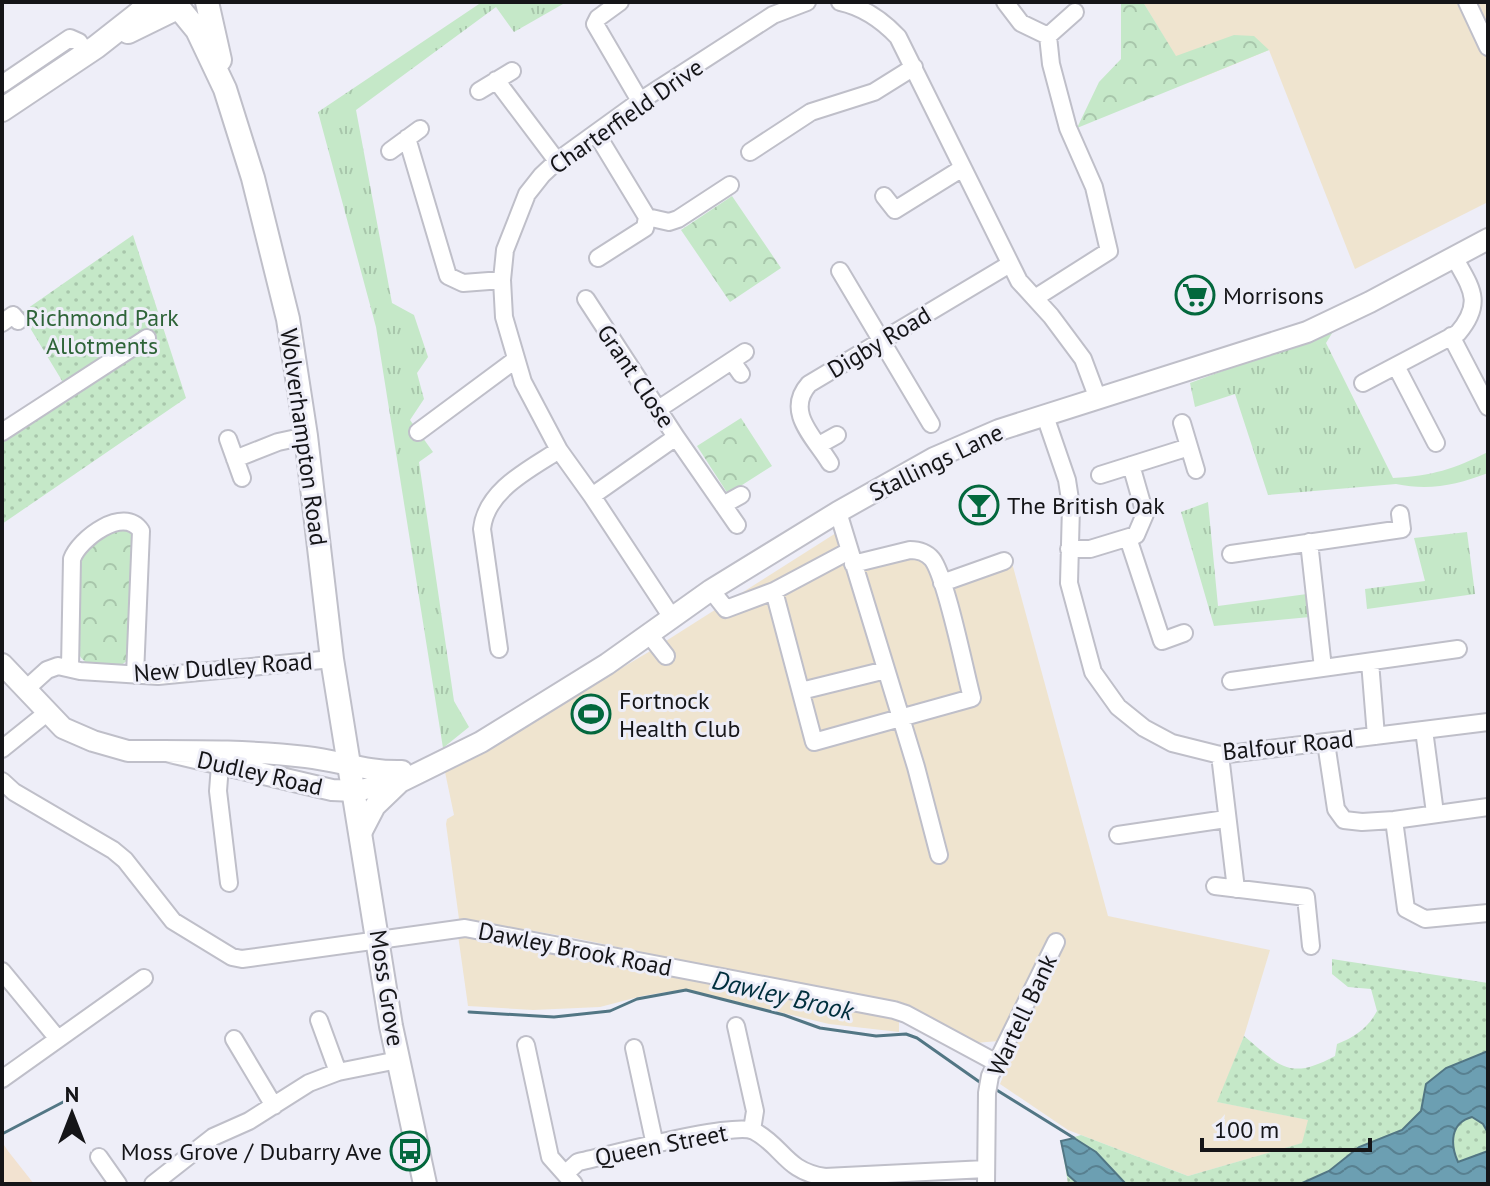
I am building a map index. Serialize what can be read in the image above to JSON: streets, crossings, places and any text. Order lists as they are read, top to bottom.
{
  "streets": {
    "highway": ["Wolverhampton Road", "Moss Grove"],
    "main road": ["Stallings Lane", "Dudley Road"],
    "street": [
      "Charterfield Drive",
      "Digby Road",
      "Grant Close",
      "New Dudley Road",
      "Balfour Road",
      "Dawley Brook Road",
      "Wartell Bank",
      "Queen Street"
    ]
  },
  "crossings": [
    ["Charterfield Drive", "Stallings Lane"],
    ["Wolverhampton Road", "Stallings Lane"],
    ["Wolverhampton Road", "New Dudley Road"],
    ["Wolverhampton Road", "Dudley Road"],
    ["Wolverhampton Road", "Moss Grove"],
    ["Stallings Lane", "Balfour Road"],
    ["Stallings Lane", "Dudley Road"],
    ["Stallings Lane", "Moss Grove"],
    ["New Dudley Road", "Dudley Road"],
    ["Dudley Road", "Moss Grove"],
    ["Dawley Brook Road", "Moss Grove"],
    ["Dawley Brook Road", "Wartell Bank"],
    ["Wartell Bank", "Queen Street"]
  ],
  "water": ["Dawley Brook"],
  "parks": ["Richmond Park Allotments"],
  "places": {
    "supermarket": ["Morrisons"],
    "bar": ["The British Oak"],
    "sports": ["Fortnock Health Club"],
    "bus stop": ["Moss Grove / Dubarry Ave"]
  },
  "scale_bar": "100 m",
  "north": "top"
}
